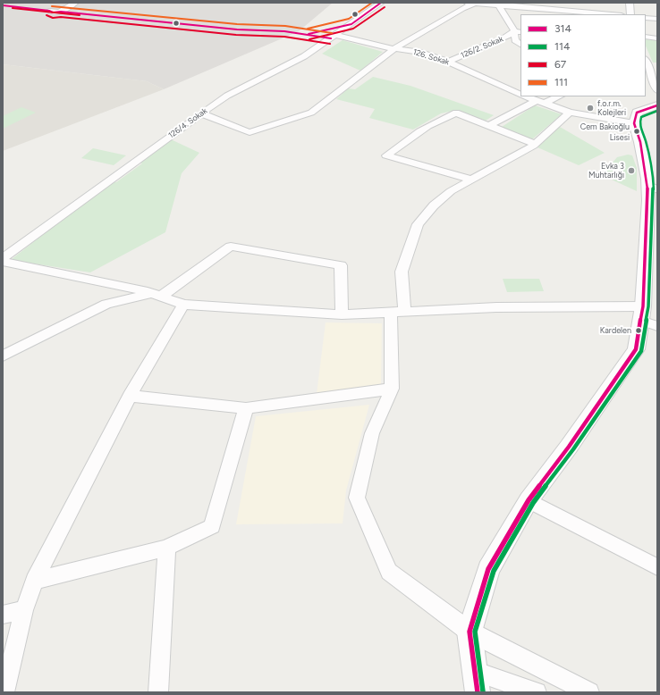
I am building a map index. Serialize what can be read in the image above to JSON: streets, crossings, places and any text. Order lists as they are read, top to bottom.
{
  "streets": {
    "street": ["126/2. Sokak", "126. Sokak", "126/4. Sokak"]
  },
  "crossings": [
    ["126/2. Sokak", "126. Sokak"],
    ["126. Sokak", "126/4. Sokak"]
  ],
  "places": [
    "f.o.r.m. Kolejleri",
    "Cem Bakioğlu Lisesi",
    "Evka 3 Muhtarlığı",
    "Kardelen"
  ],
  "lines": [
    "transit line 314",
    "transit line 111",
    "transit line 67",
    "transit line 114"
  ],
  "legend": [
    "314",
    "114",
    "67",
    "111"
  ]
}
